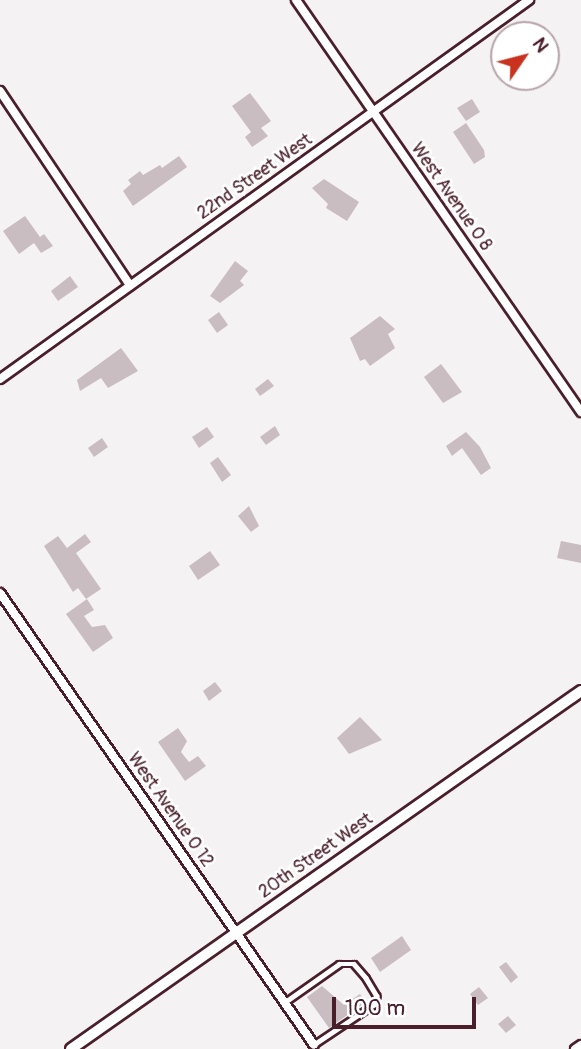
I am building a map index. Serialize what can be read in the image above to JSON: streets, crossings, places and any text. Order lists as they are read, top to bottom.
{
  "streets": {
    "main road": ["20th Street West"],
    "street": ["22nd Street West", "West Avenue O 8", "West Avenue O 12"]
  },
  "crossings": [
    ["22nd Street West", "West Avenue O 8"],
    ["West Avenue O 12", "20th Street West"]
  ],
  "scale_bar": "100 m",
  "north": "top right"
}
